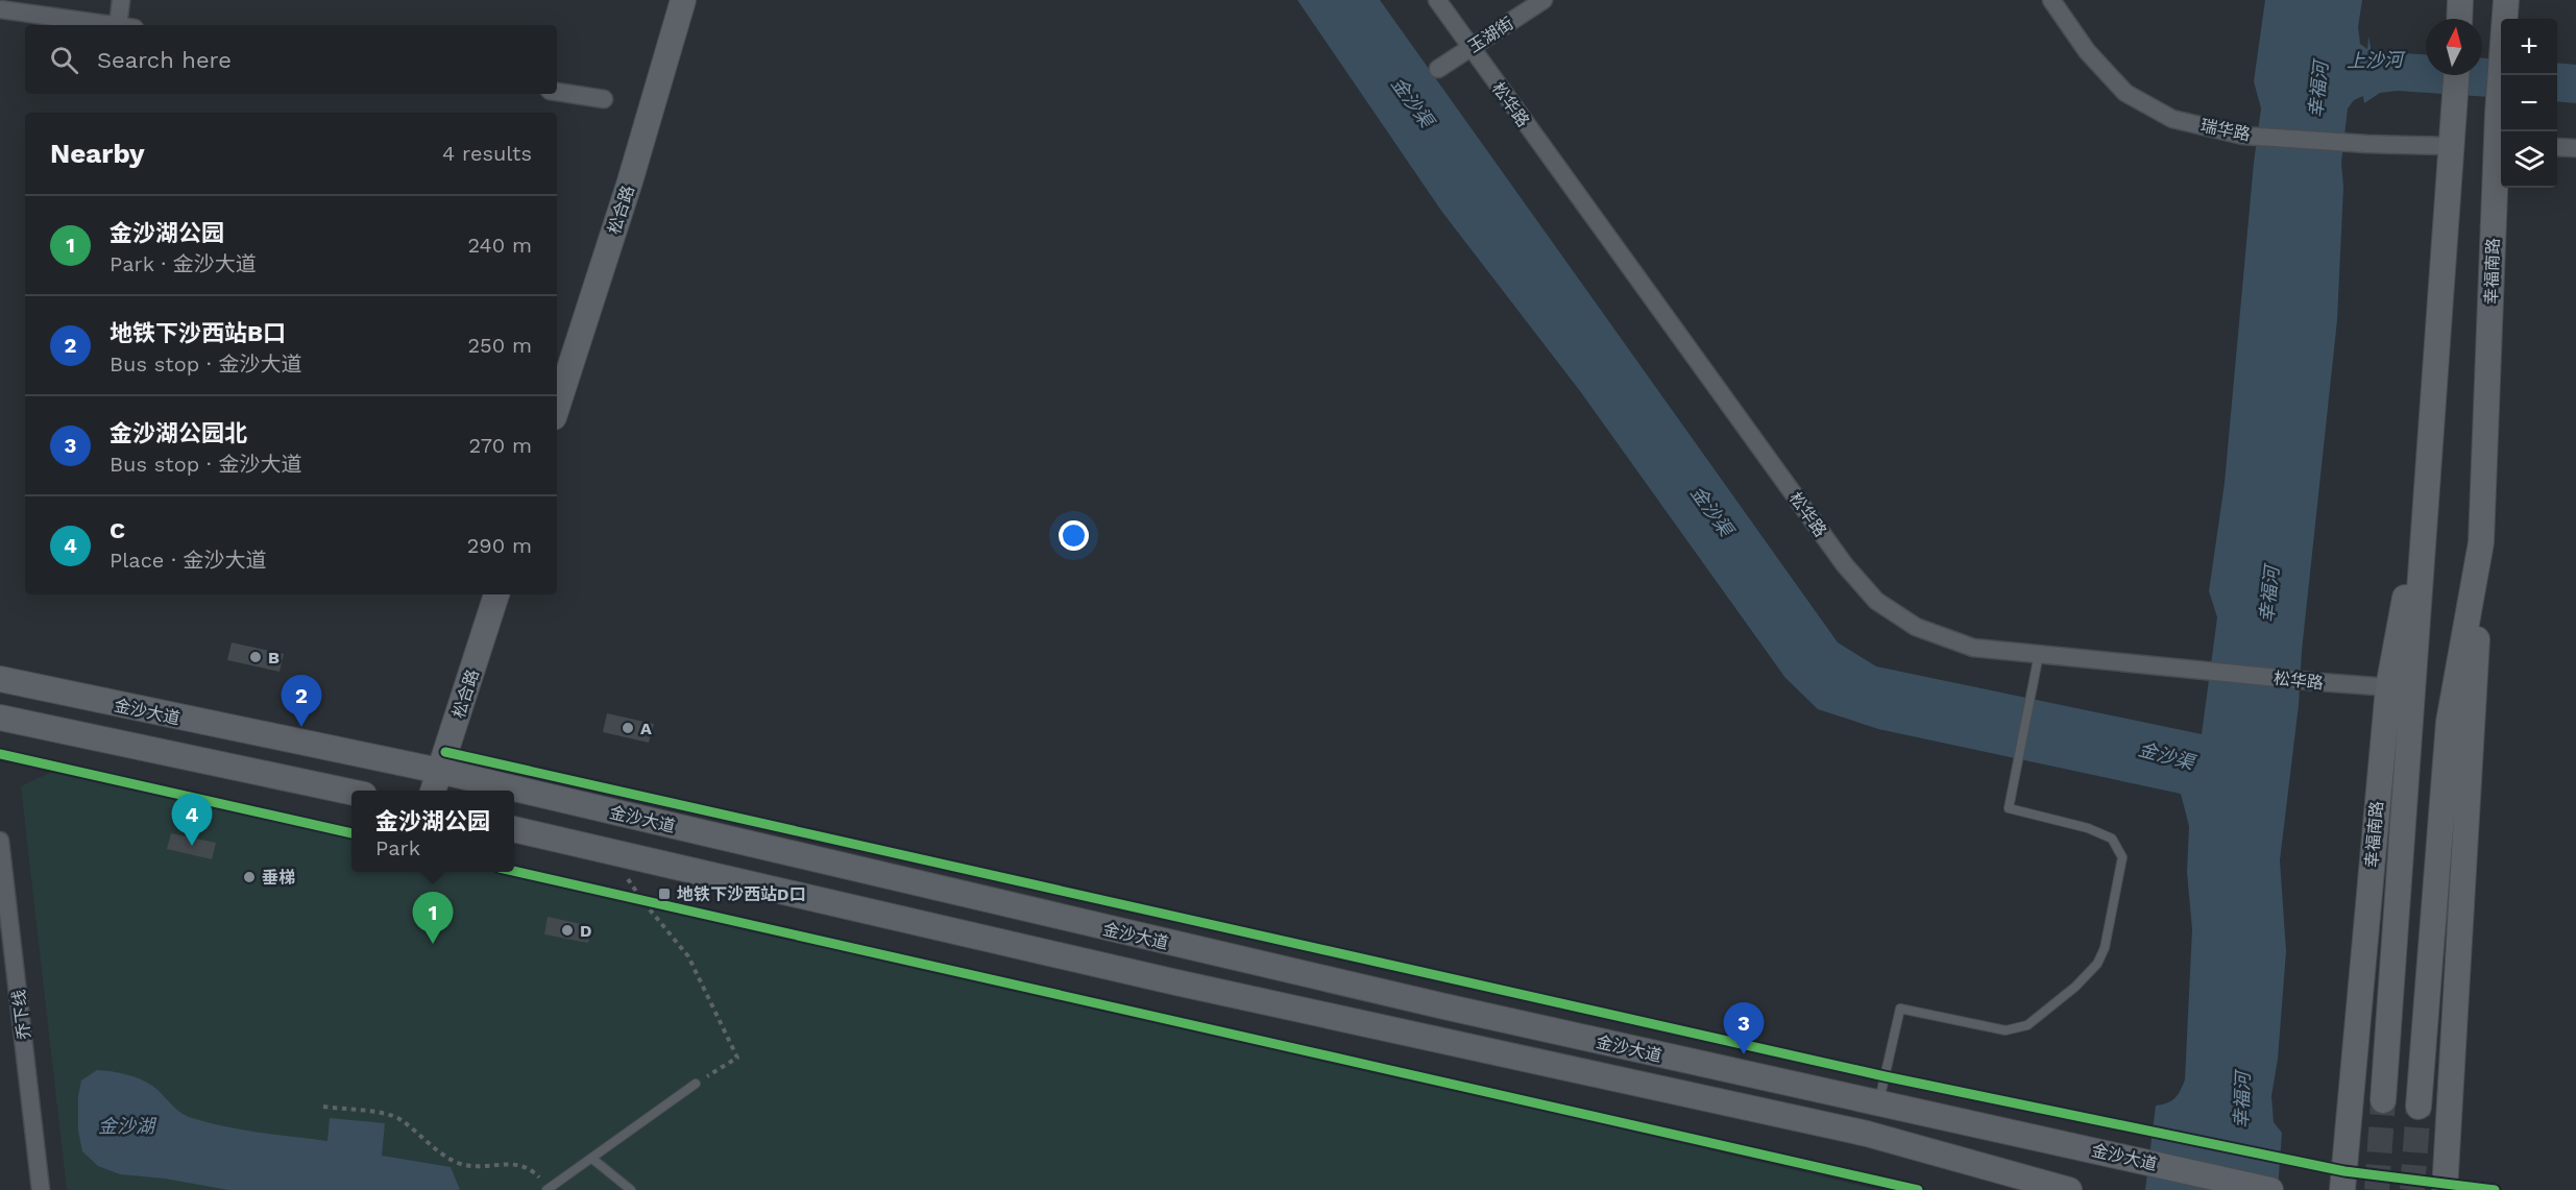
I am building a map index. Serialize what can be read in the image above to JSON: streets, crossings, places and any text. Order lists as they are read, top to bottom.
{
  "streets": {
    "main road": ["松合路", "幸福南路", "金沙大道"],
    "street": [
      "玉湖街",
      "松华路",
      "瑞华路",
      "乔下线"
    ]
  },
  "crossings": [
    ["玉湖街", "松华路"],
    ["松华路", "幸福南路"],
    ["瑞华路", "幸福南路"],
    ["松合路", "金沙大道"]
  ],
  "water": [
    "上沙河",
    "幸福河",
    "金沙渠",
    "金沙湖"
  ],
  "places": {
    "other": [
      "B",
      "A",
      "垂梯",
      "D"
    ],
    "transit": ["地铁下沙西站D口"]
  },
  "north": "top",
  "page": {
    "map_buttons": ["+", "−"],
    "search": "Search here",
    "heading": ["Nearby", "4 results"],
    "list": [
      {
        "mark": "1",
        "name": "金沙湖公园",
        "note": "Park · 金沙大道",
        "value": "240 m"
      },
      {
        "mark": "2",
        "name": "地铁下沙西站B口",
        "note": "Bus stop · 金沙大道",
        "value": "250 m"
      },
      {
        "mark": "3",
        "name": "金沙湖公园北",
        "note": "Bus stop · 金沙大道",
        "value": "270 m"
      },
      {
        "mark": "4",
        "name": "C",
        "note": "Place · 金沙大道",
        "value": "290 m"
      }
    ],
    "pins": [
      "2",
      "4",
      "1",
      "3"
    ],
    "popup": ["金沙湖公园", "Park"]
  }
}
